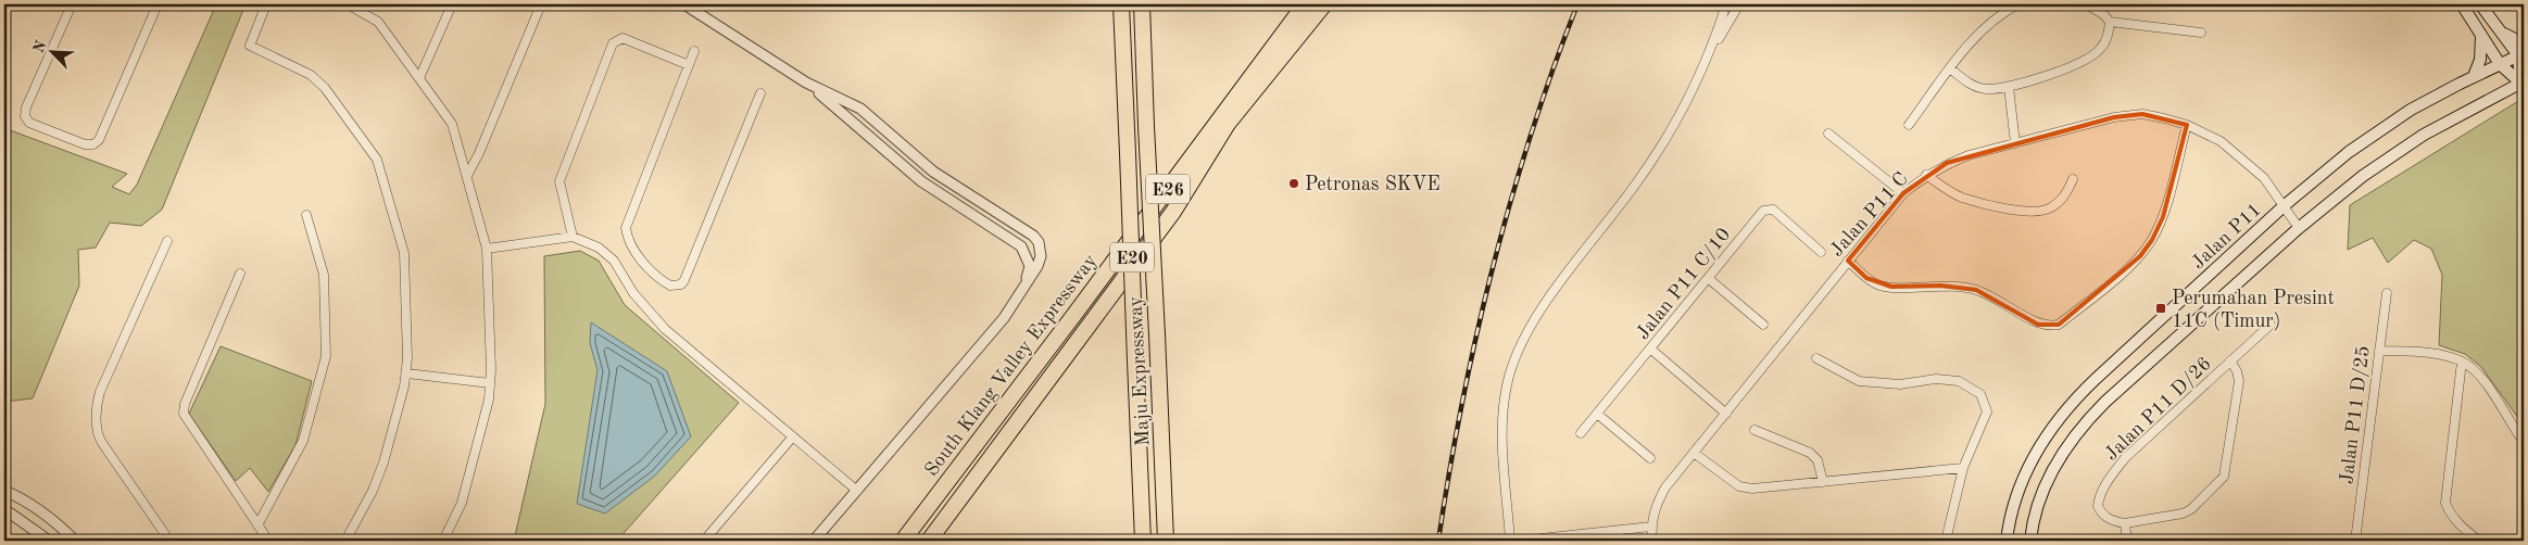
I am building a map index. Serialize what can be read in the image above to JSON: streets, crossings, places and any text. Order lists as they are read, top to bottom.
{
  "streets": {
    "highway": [
      "E26",
      "E20",
      "South Klang Valley Expressway",
      "Maju Expressway"
    ],
    "main road": ["Jalan P11"],
    "street": [
      "Jalan P11 C",
      "Jalan P11 C/10",
      "Jalan P11 D/26",
      "Jalan P11 D/25"
    ]
  },
  "crossings": [
    ["Jalan P11 C", "Jalan P11"]
  ],
  "places": {
    "other": ["Petronas SKVE"],
    "transit": ["Perumahan Presint 11C (Timur)"]
  },
  "north": "top left"
}
